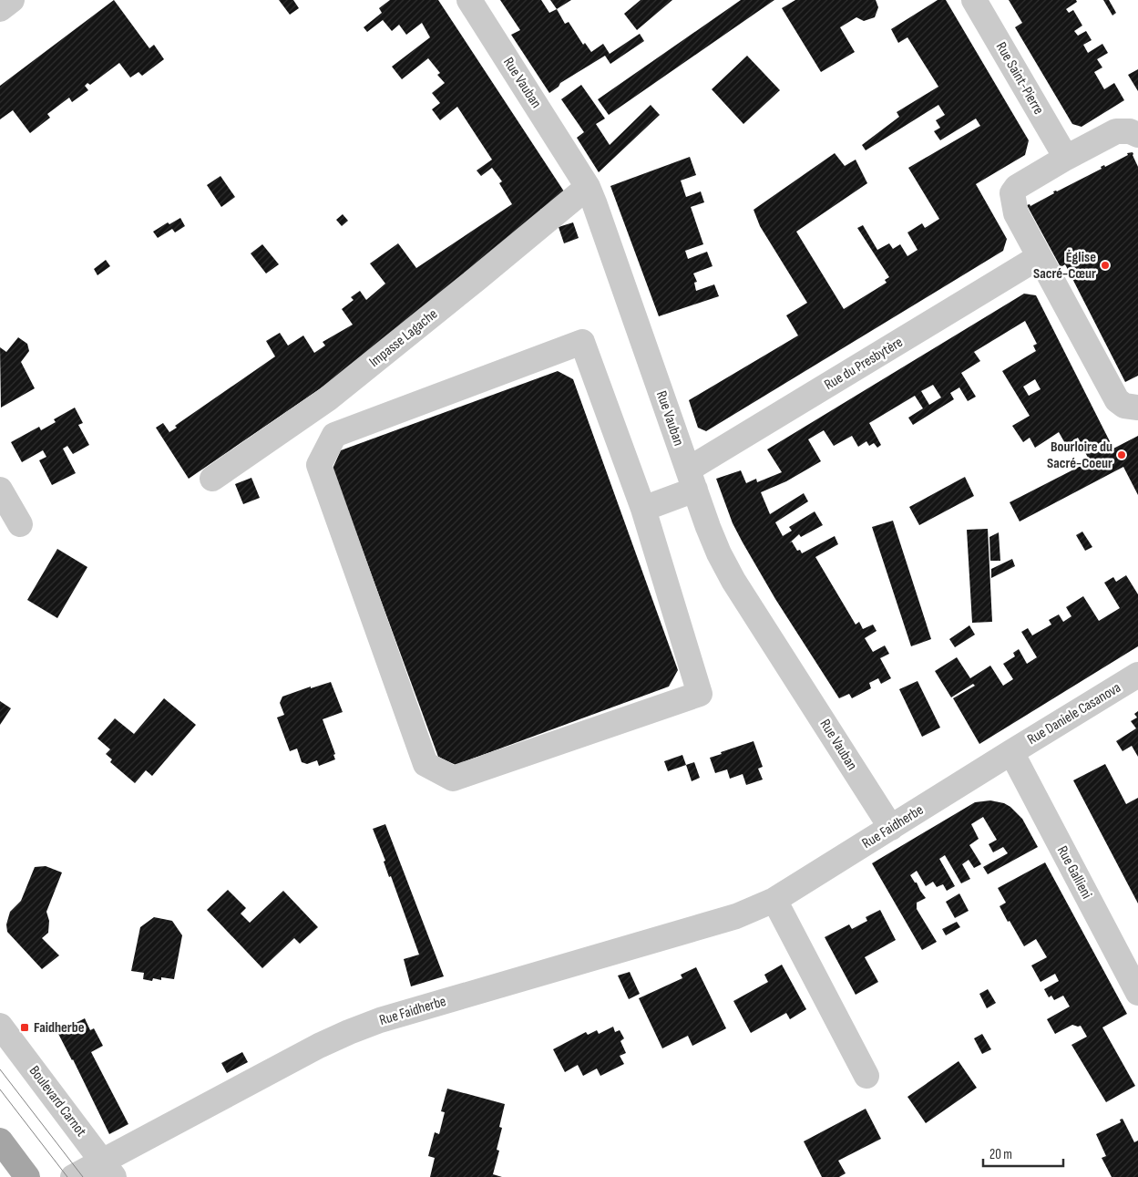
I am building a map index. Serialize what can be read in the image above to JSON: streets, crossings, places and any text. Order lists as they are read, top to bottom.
{
  "streets": {
    "street": [
      "Rue Saint-Pierre",
      "Rue Vauban",
      "Impasse Lagache",
      "Rue du Presbytère",
      "Rue Daniele Casanova",
      "Rue Faidherbe",
      "Rue Gallieni",
      "Boulevard Carnot"
    ]
  },
  "crossings": [
    ["Rue Vauban", "Impasse Lagache"],
    ["Rue Vauban", "Rue du Presbytère"],
    ["Rue Vauban", "Rue Faidherbe"],
    ["Rue Daniele Casanova", "Rue Faidherbe"],
    ["Rue Daniele Casanova", "Rue Gallieni"],
    ["Rue Faidherbe", "Rue Gallieni"],
    ["Rue Faidherbe", "Boulevard Carnot"]
  ],
  "places": {
    "other": ["Église Sacré-Cœur", "Bourloire du Sacré-Coeur"],
    "transit": ["Faidherbe"]
  },
  "scale_bar": "20 m"
}
